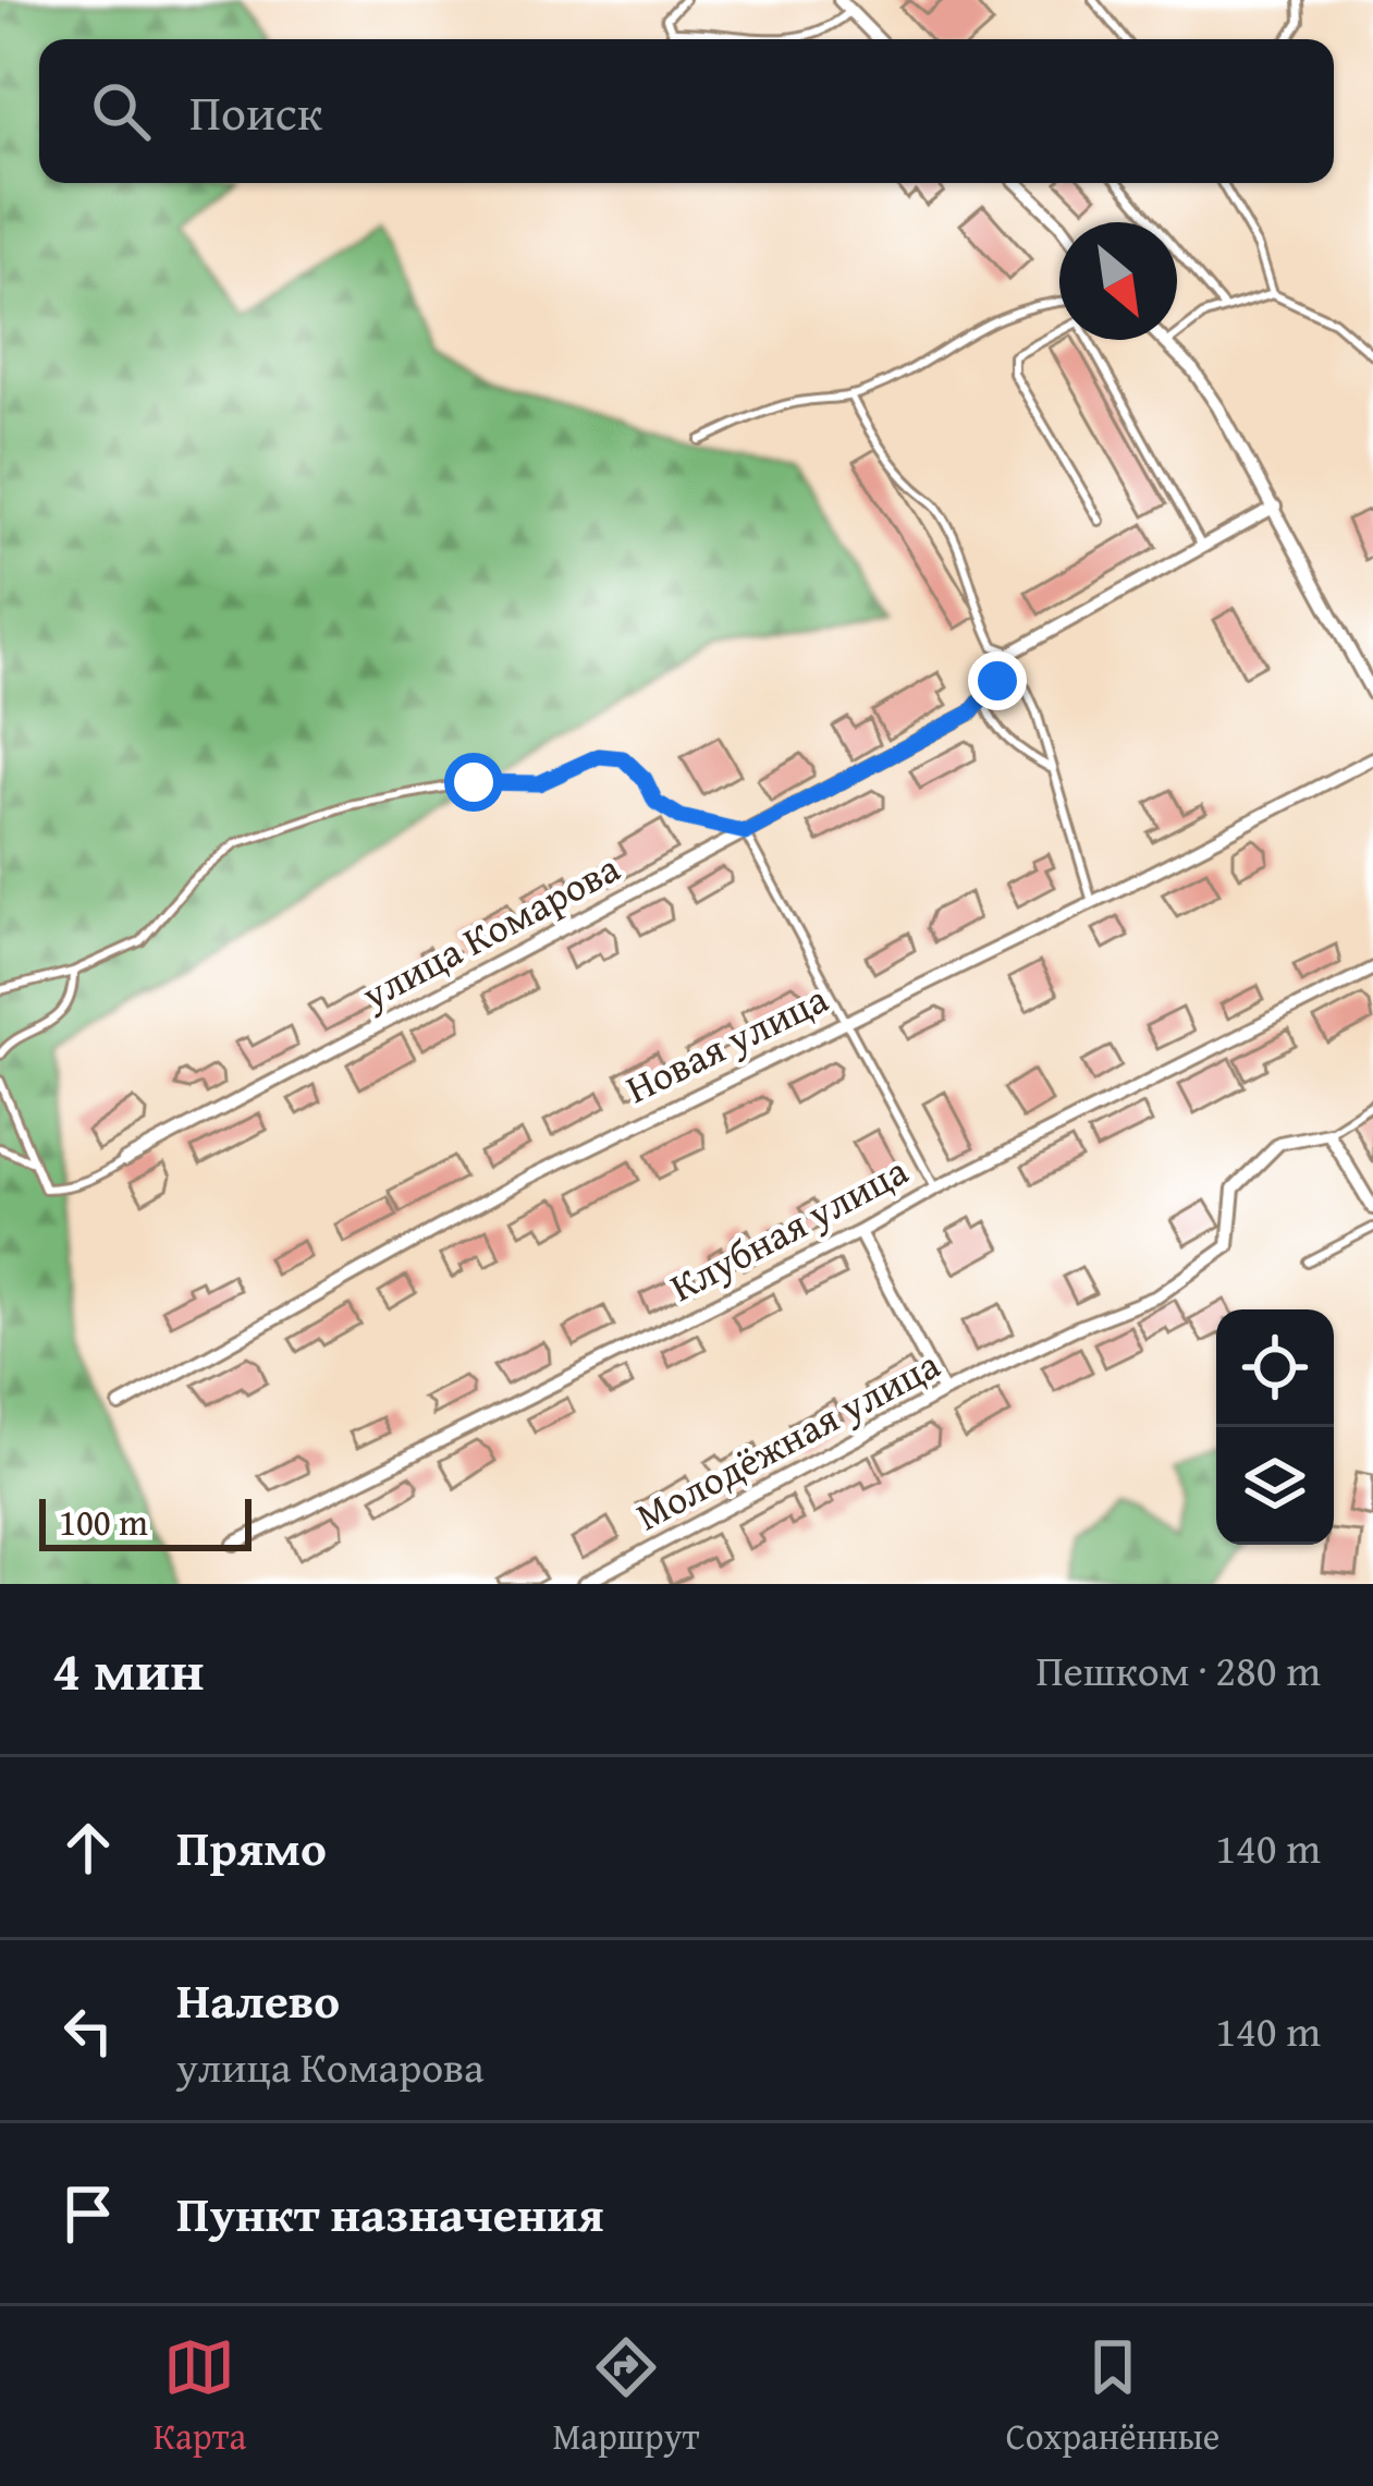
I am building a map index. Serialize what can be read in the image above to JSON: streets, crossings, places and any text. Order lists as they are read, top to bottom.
{
  "streets": {
    "street": [
      "улица Комарова",
      "Новая улица",
      "Клубная улица",
      "Молодёжная улица"
    ]
  },
  "scale_bar": "100 m",
  "north": "bottom right",
  "page": {
    "search": "Поиск",
    "scale": "100 m",
    "heading": ["4 мин", "Пешком · 280 m"],
    "list": [
      ["Прямо", "140 m"],
      ["Налево", "улица Комарова", "140 m"],
      "Пункт назначения"
    ],
    "nav": ["Карта", "Маршрут", "Сохранённые"]
  }
}
